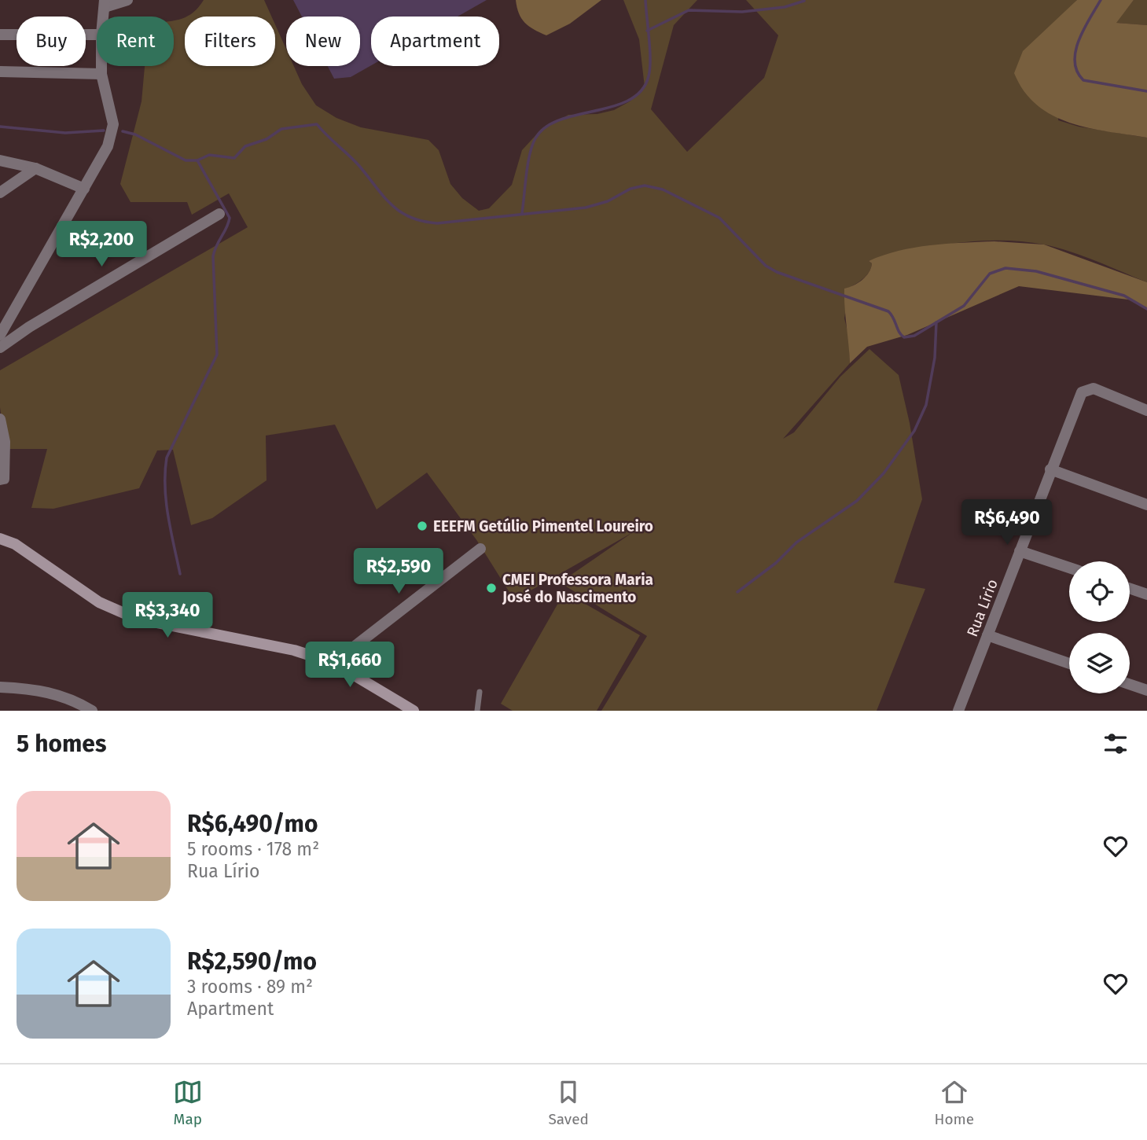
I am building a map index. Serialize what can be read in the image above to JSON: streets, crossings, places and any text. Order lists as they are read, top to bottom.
{
  "streets": {
    "street": ["Rua Lírio"]
  },
  "places": ["EEEFM Getúlio Pimentel Loureiro", "CMEI Professora Maria José do Nascimento"],
  "page": {
    "chip": [
      "Buy",
      "Rent",
      "Filters",
      "New",
      "Apartment"
    ],
    "price": [
      "R$2,200",
      "R$6,490",
      "R$2,590",
      "R$3,340",
      "R$1,660"
    ],
    "heading": "5 homes",
    "list": [
      {
        "name": "R$6,490/mo",
        "note": "5 rooms · 178 m² · Rua Lírio"
      },
      {
        "name": "R$2,590/mo",
        "note": "3 rooms · 89 m² · Apartment"
      }
    ],
    "tabs": ["Map", "Saved", "Home"]
  }
}
